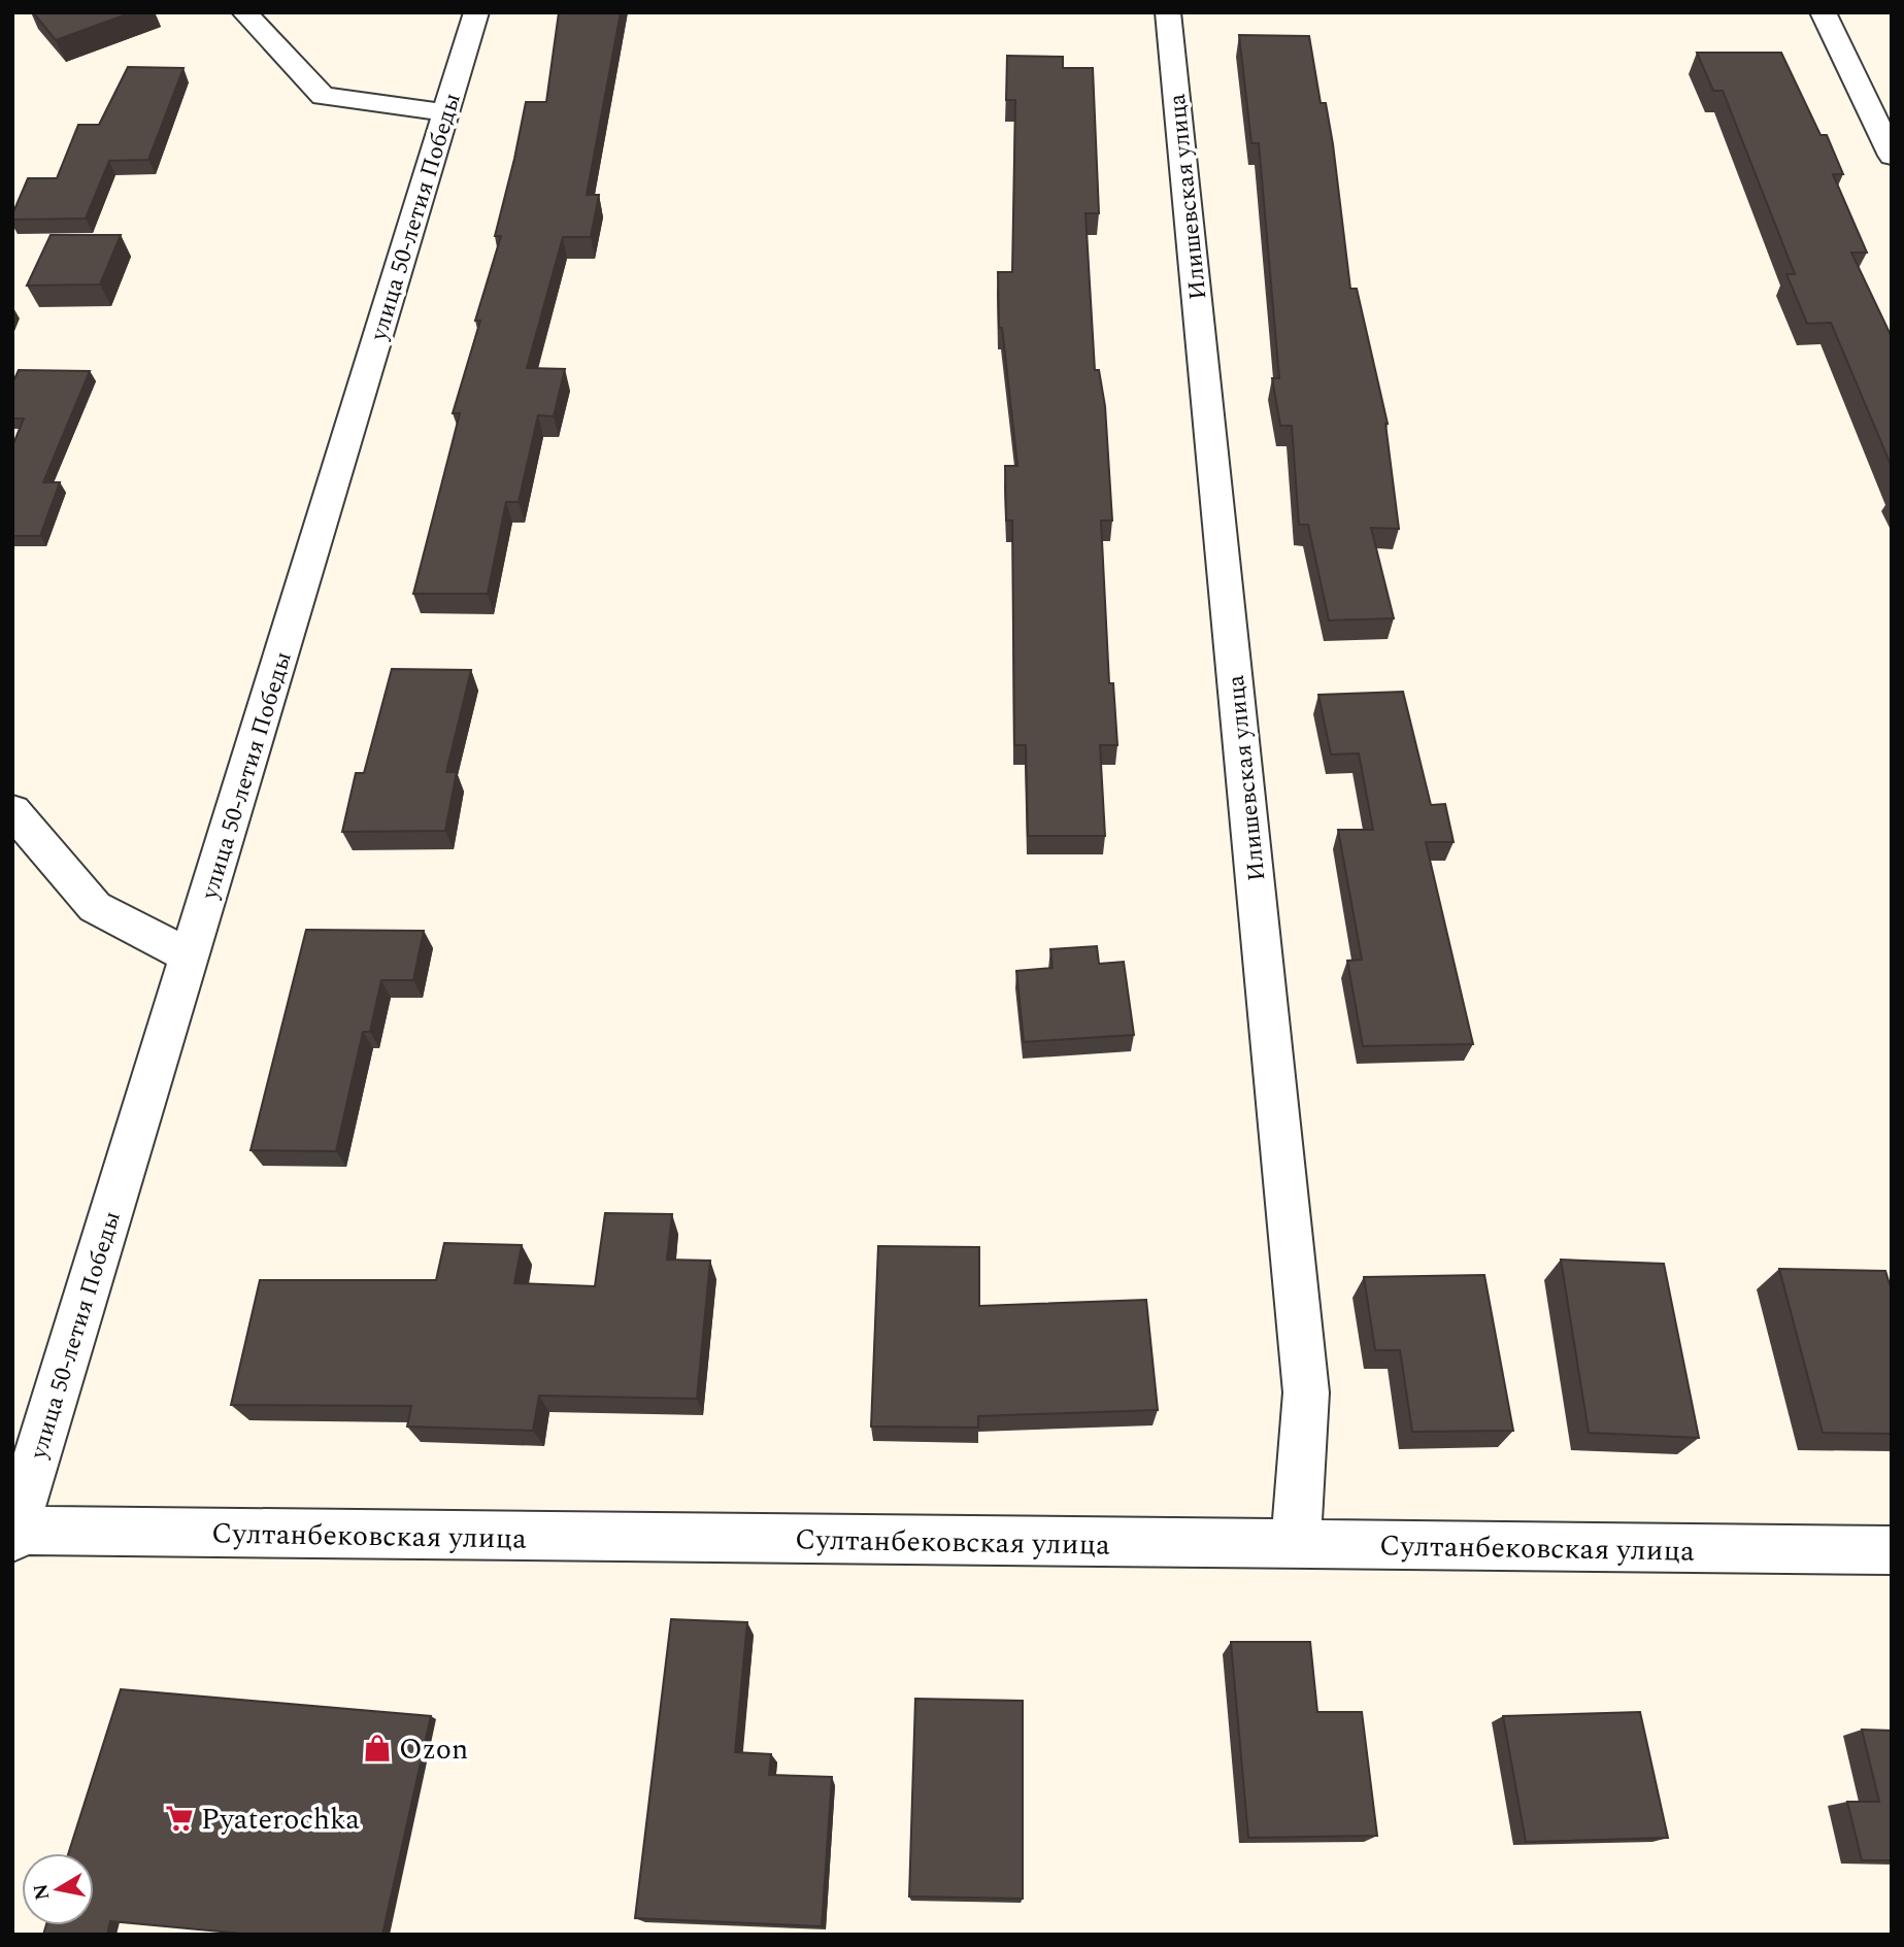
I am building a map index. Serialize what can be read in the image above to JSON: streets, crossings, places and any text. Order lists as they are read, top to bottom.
{
  "streets": {
    "street": ["Илишевская улица", "улица 50-летия Победы", "Султанбековская улица"]
  },
  "crossings": [
    ["Илишевская улица", "Султанбековская улица"],
    ["улица 50-летия Победы", "Султанбековская улица"]
  ],
  "places": {
    "shop": ["Ozon"],
    "supermarket": ["Pyaterochka"]
  },
  "north": "left"
}
